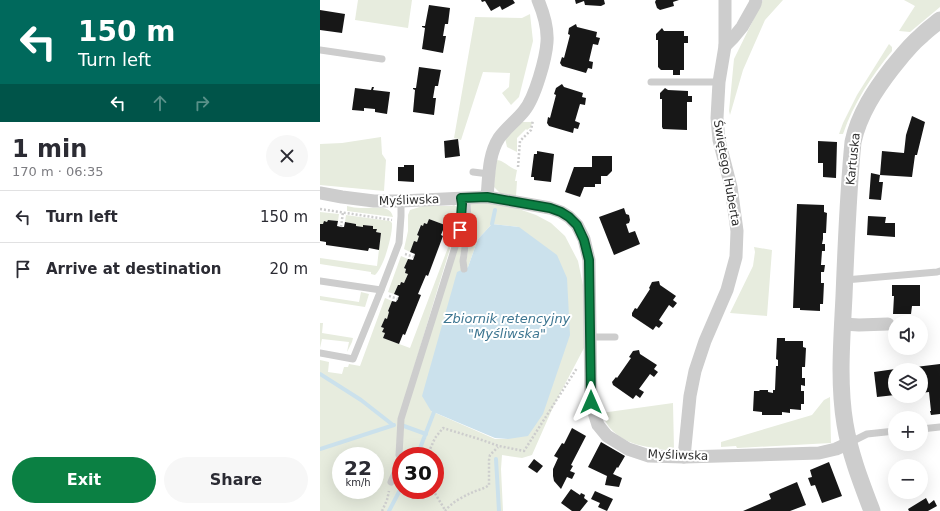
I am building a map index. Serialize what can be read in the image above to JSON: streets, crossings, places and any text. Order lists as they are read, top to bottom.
{
  "streets": {
    "street": ["Kartuska", "Świętego Huberta", "Myśliwska"]
  },
  "crossings": [
    ["Kartuska", "Myśliwska"],
    ["Świętego Huberta", "Myśliwska"]
  ],
  "water": ["Zbiornik retencyjny \"Myśliwska\""],
  "page": {
    "turn": ["150 m", "Turn left"],
    "heading": ["1 min", "170 m · 06:35"],
    "list": [
      {
        "name": "Turn left",
        "value": "150 m"
      },
      {
        "name": "Arrive at destination",
        "value": "20 m"
      }
    ],
    "map_buttons": ["+", "−"],
    "speed": "22 km/h",
    "limit": "30",
    "buttons": ["Exit", "Share"]
  }
}
